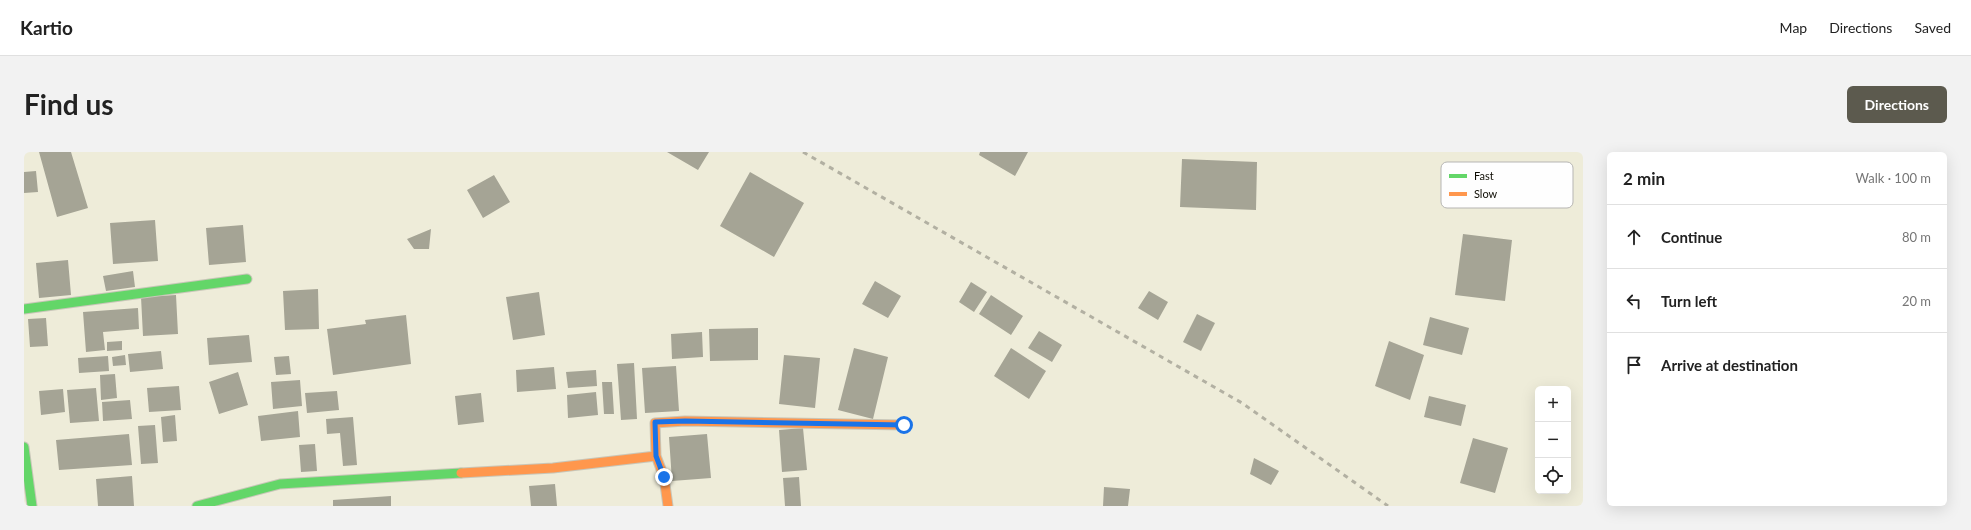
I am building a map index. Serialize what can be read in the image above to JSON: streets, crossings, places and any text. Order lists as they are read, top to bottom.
{
  "legend": ["Fast", "Slow"],
  "page": {
    "header": "Kartio",
    "nav": ["Map", "Directions", "Saved"],
    "buttons": "Directions",
    "title": "Find us",
    "heading": ["2 min", "Walk · 100 m"],
    "list": [
      ["Continue", "80 m"],
      ["Turn left", "20 m"],
      "Arrive at destination"
    ],
    "map_buttons": ["+", "−"]
  }
}
